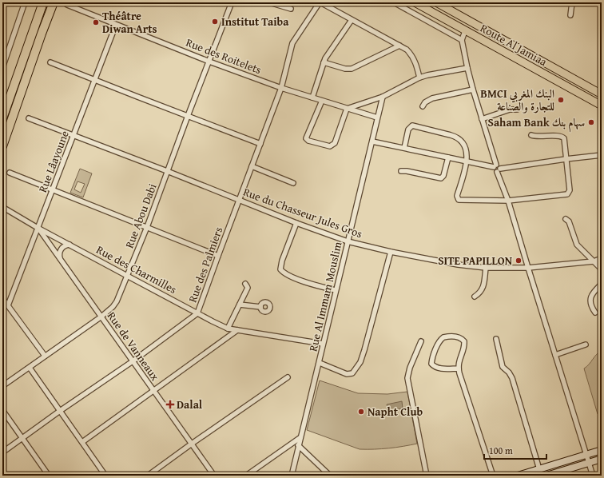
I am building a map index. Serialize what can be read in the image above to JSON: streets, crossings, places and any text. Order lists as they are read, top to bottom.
{
  "streets": {
    "main road": ["Route Al Jamiaa"],
    "street": [
      "Rue des Roitelets",
      "Rue Lâayoune",
      "Rue du Chasseur Jules Gros",
      "Rue Abou Dabi",
      "Rue des Palmiers",
      "Rue des Charmilles",
      "Rue Al Immam Mouslim",
      "Rue de Vanneaux"
    ]
  },
  "crossings": [
    ["Rue des Roitelets", "Rue Lâayoune"],
    ["Rue des Roitelets", "Rue Abou Dabi"],
    ["Rue des Roitelets", "Rue des Palmiers"],
    ["Rue des Roitelets", "Rue Al Immam Mouslim"],
    ["Rue Lâayoune", "Rue du Chasseur Jules Gros"],
    ["Rue Lâayoune", "Rue des Charmilles"],
    ["Rue Lâayoune", "Rue de Vanneaux"],
    ["Rue du Chasseur Jules Gros", "Rue Abou Dabi"],
    ["Rue du Chasseur Jules Gros", "Rue des Palmiers"],
    ["Rue du Chasseur Jules Gros", "Rue Al Immam Mouslim"],
    ["Rue Abou Dabi", "Rue des Charmilles"],
    ["Rue Abou Dabi", "Rue de Vanneaux"],
    ["Rue des Palmiers", "Rue des Charmilles"],
    ["Rue des Palmiers", "Rue de Vanneaux"],
    ["Rue des Charmilles", "Rue Al Immam Mouslim"],
    ["Rue des Charmilles", "Rue de Vanneaux"]
  ],
  "places": {
    "other": [
      "Institut Taiba",
      "Théâtre Diwan Arts",
      "BMCI البنك المغربي للتجارة والصناعة",
      "Saham Bank سهام بنك",
      "SITE PAPILLON",
      "Napht Club"
    ],
    "health": ["Dalal"]
  },
  "scale_bar": "100 m"
}
